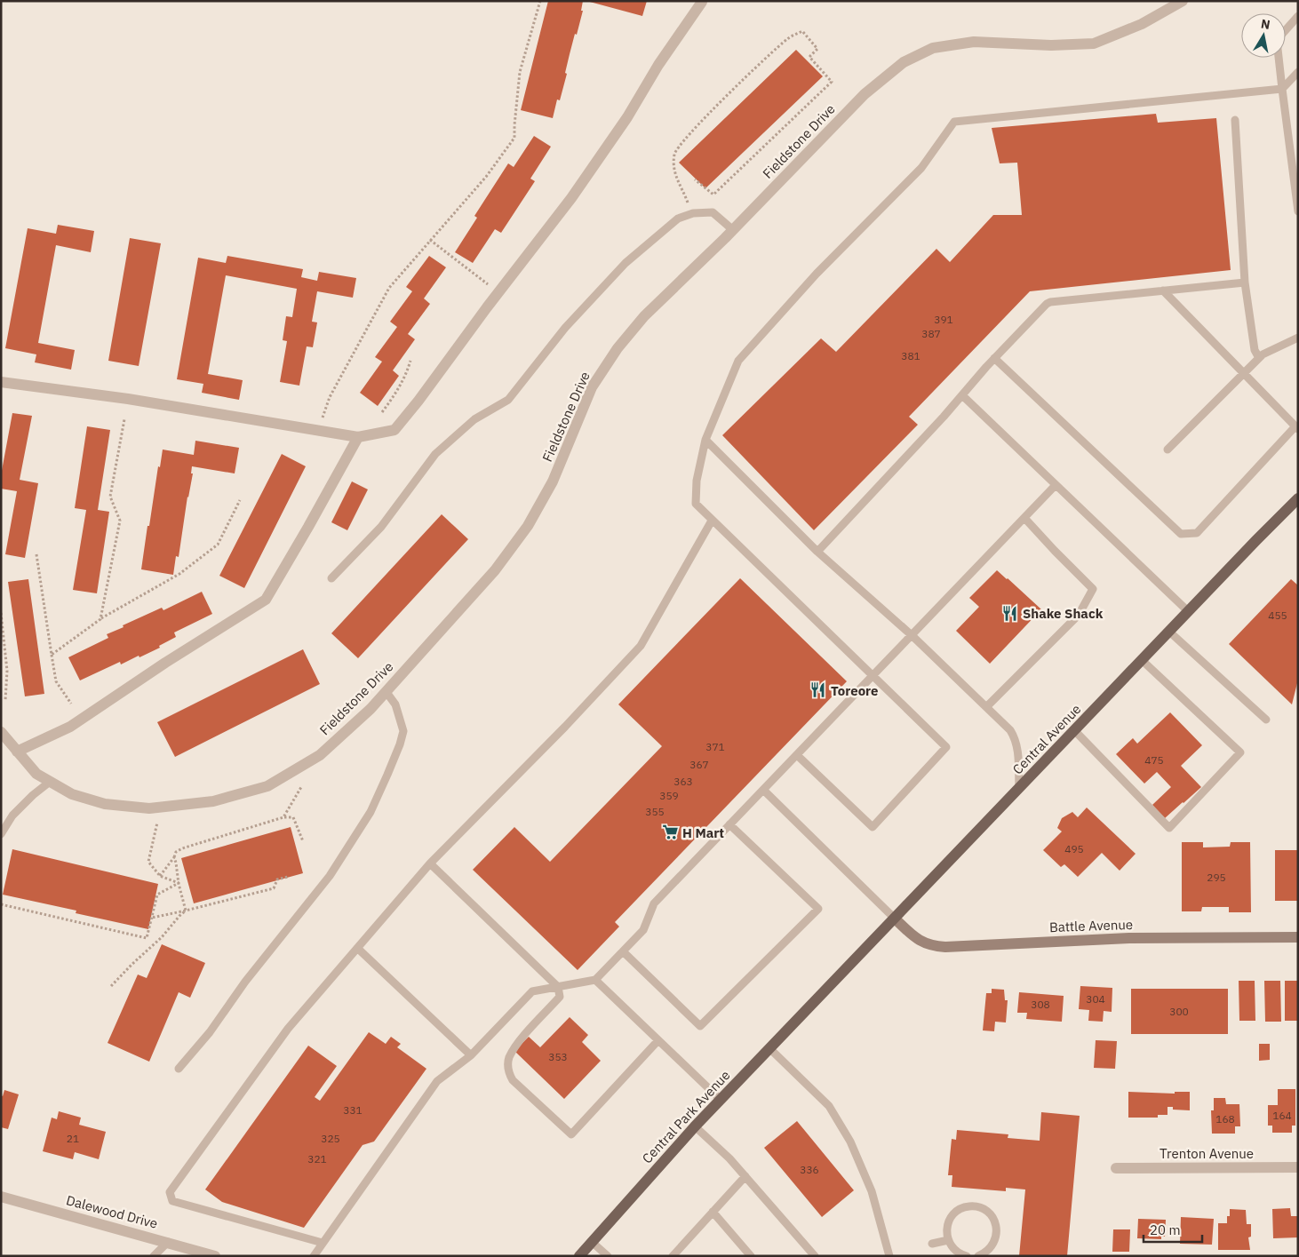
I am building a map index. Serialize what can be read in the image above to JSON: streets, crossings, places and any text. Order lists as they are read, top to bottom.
{
  "streets": {
    "main road": ["Central Avenue", "Central Park Avenue"],
    "street": [
      "Fieldstone Drive",
      "Battle Avenue",
      "Trenton Avenue",
      "Dalewood Drive"
    ]
  },
  "crossings": [
    ["Central Avenue", "Battle Avenue"],
    ["Central Avenue", "Central Park Avenue"]
  ],
  "places": {
    "restaurant": ["Shake Shack", "Toreore"],
    "supermarket": ["H Mart"]
  },
  "house_numbers": [
    "391",
    "387",
    "381",
    "455",
    "371",
    "475",
    "367",
    "363",
    "359",
    "355",
    "495",
    "295",
    "304",
    "308",
    "300",
    "353",
    "331",
    "164",
    "168",
    "21",
    "325",
    "321",
    "336"
  ],
  "scale_bar": "20 m",
  "north": "top"
}
